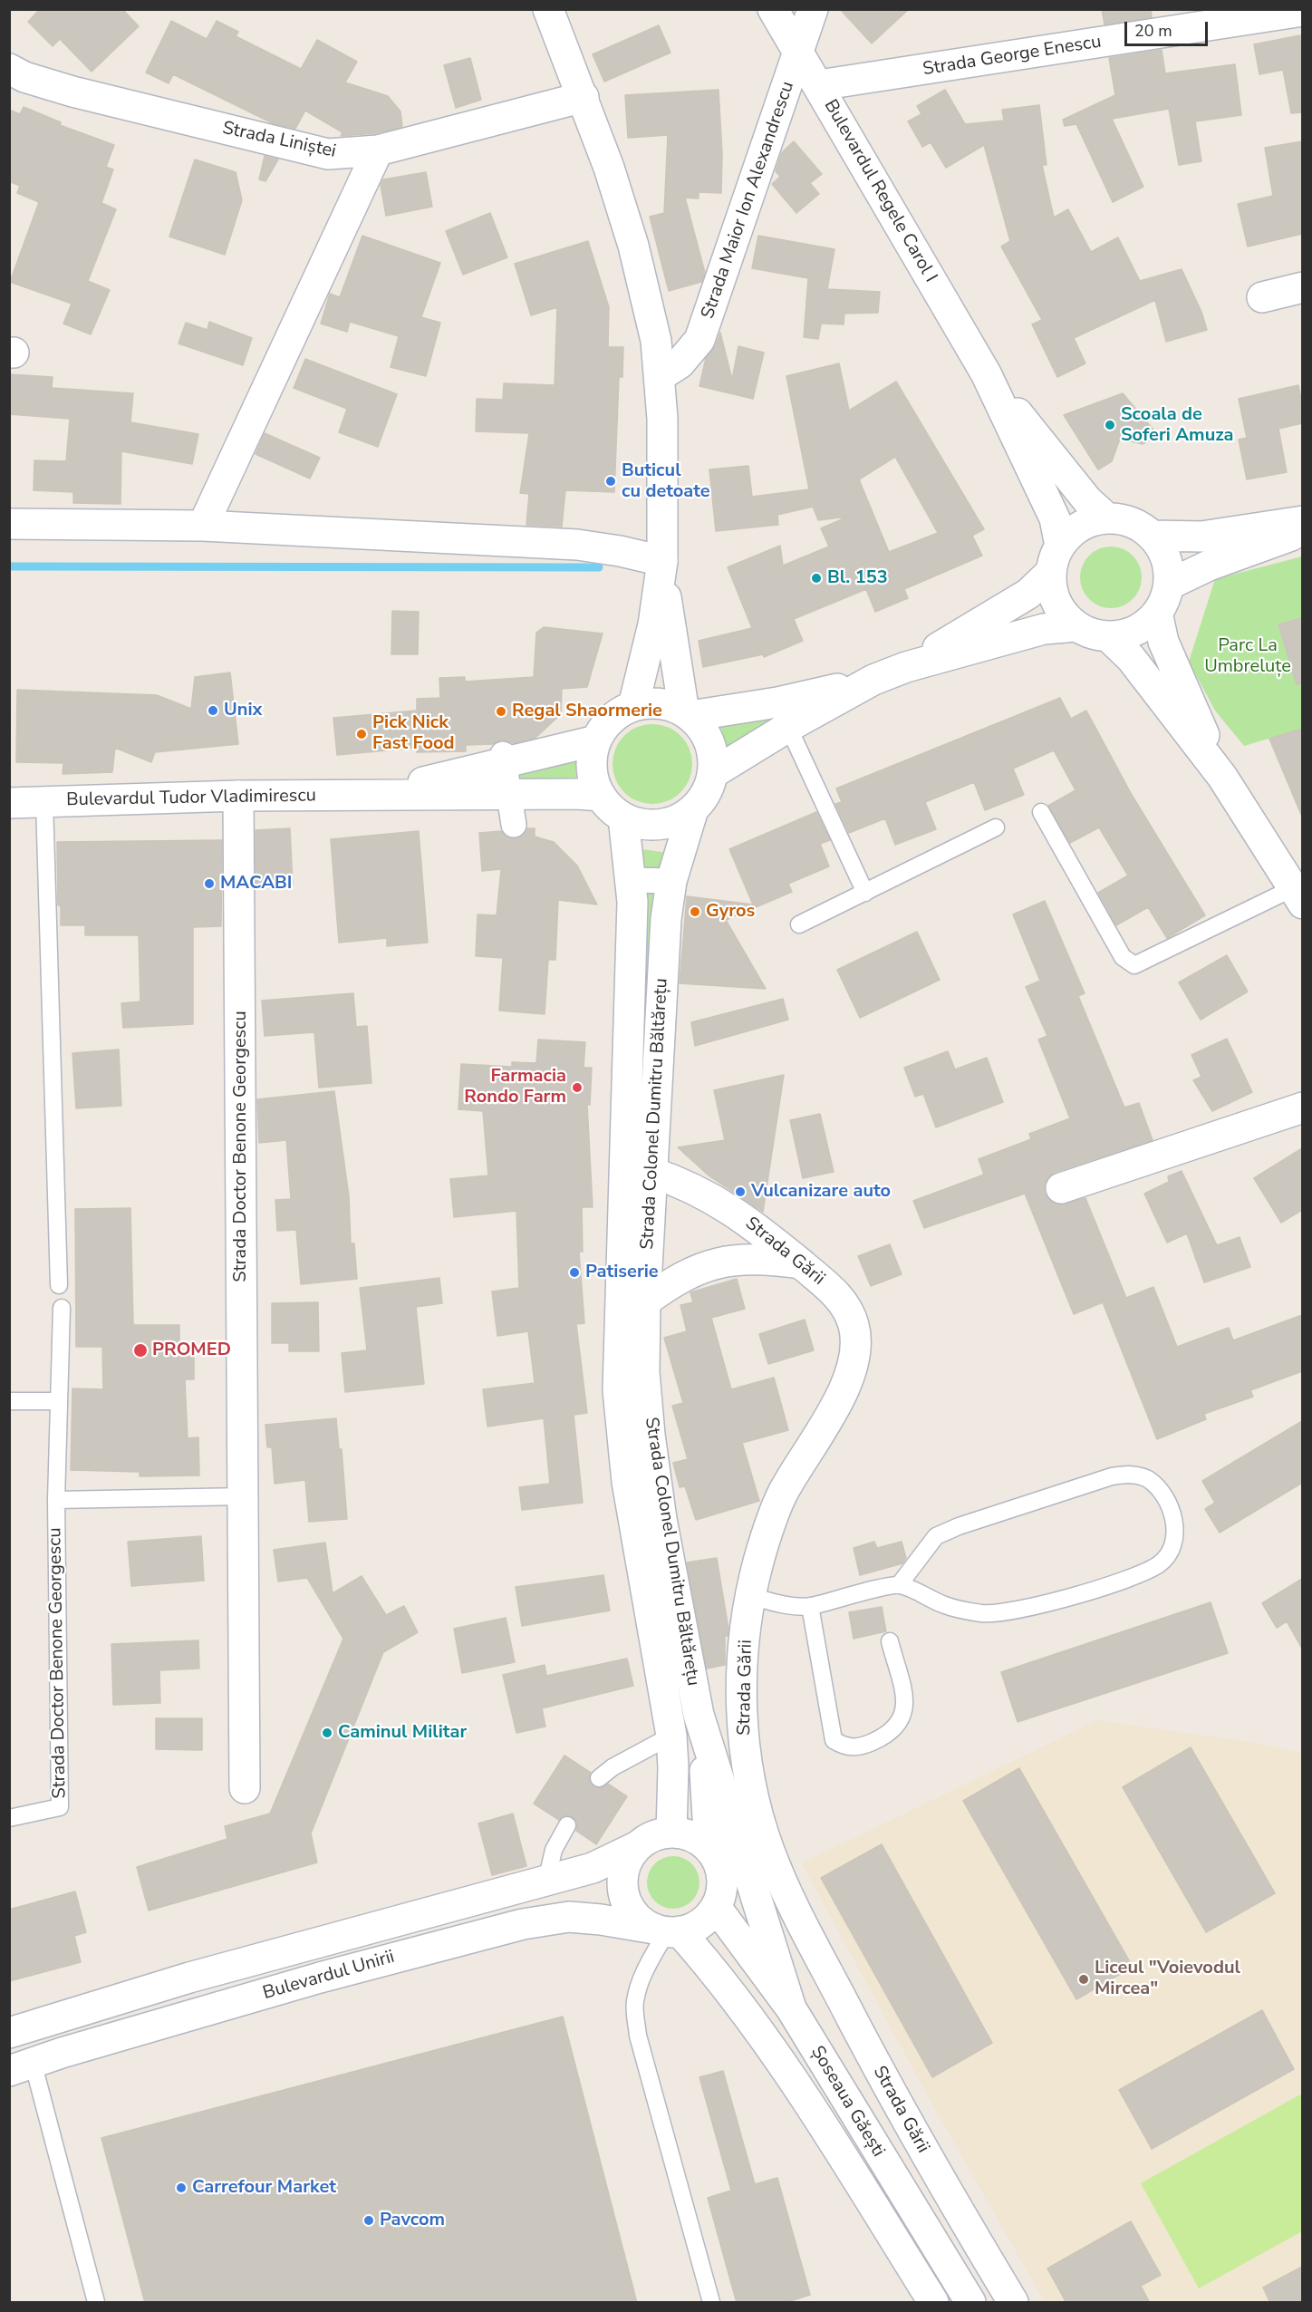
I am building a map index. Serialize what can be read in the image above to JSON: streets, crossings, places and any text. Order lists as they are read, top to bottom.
{
  "streets": {
    "main road": [
      "Strada George Enescu",
      "Strada Liniștei",
      "Bulevardul Regele Carol I",
      "Strada Maior Ion Alexandrescu",
      "Bulevardul Tudor Vladimirescu",
      "Strada Colonel Dumitru Băltărețu",
      "Strada Doctor Benone Georgescu",
      "Strada Gării",
      "Bulevardul Unirii",
      "Șoseaua Găești"
    ]
  },
  "crossings": [
    ["Strada George Enescu", "Bulevardul Regele Carol I"],
    ["Bulevardul Regele Carol I", "Strada Maior Ion Alexandrescu"],
    ["Bulevardul Tudor Vladimirescu", "Strada Colonel Dumitru Băltărețu"],
    ["Bulevardul Tudor Vladimirescu", "Strada Doctor Benone Georgescu"],
    ["Strada Colonel Dumitru Băltărețu", "Strada Gării"],
    ["Strada Colonel Dumitru Băltărețu", "Bulevardul Unirii"],
    ["Strada Colonel Dumitru Băltărețu", "Șoseaua Găești"],
    ["Bulevardul Unirii", "Șoseaua Găești"]
  ],
  "parks": ["Parc La Umbreluțe"],
  "places": [
    "Scoala de Soferi Amuza",
    "Buticul cu detoate",
    "Bl. 153",
    "Unix",
    "Regal Shaormerie",
    "Pick Nick Fast Food",
    "MACABI",
    "Gyros",
    "Farmacia Rondo Farm",
    "Vulcanizare auto",
    "Patiserie",
    "PROMED",
    "Caminul Militar",
    "Liceul \"Voievodul Mircea\"",
    "Carrefour Market",
    "Pavcom"
  ],
  "scale_bar": "20 m"
}
